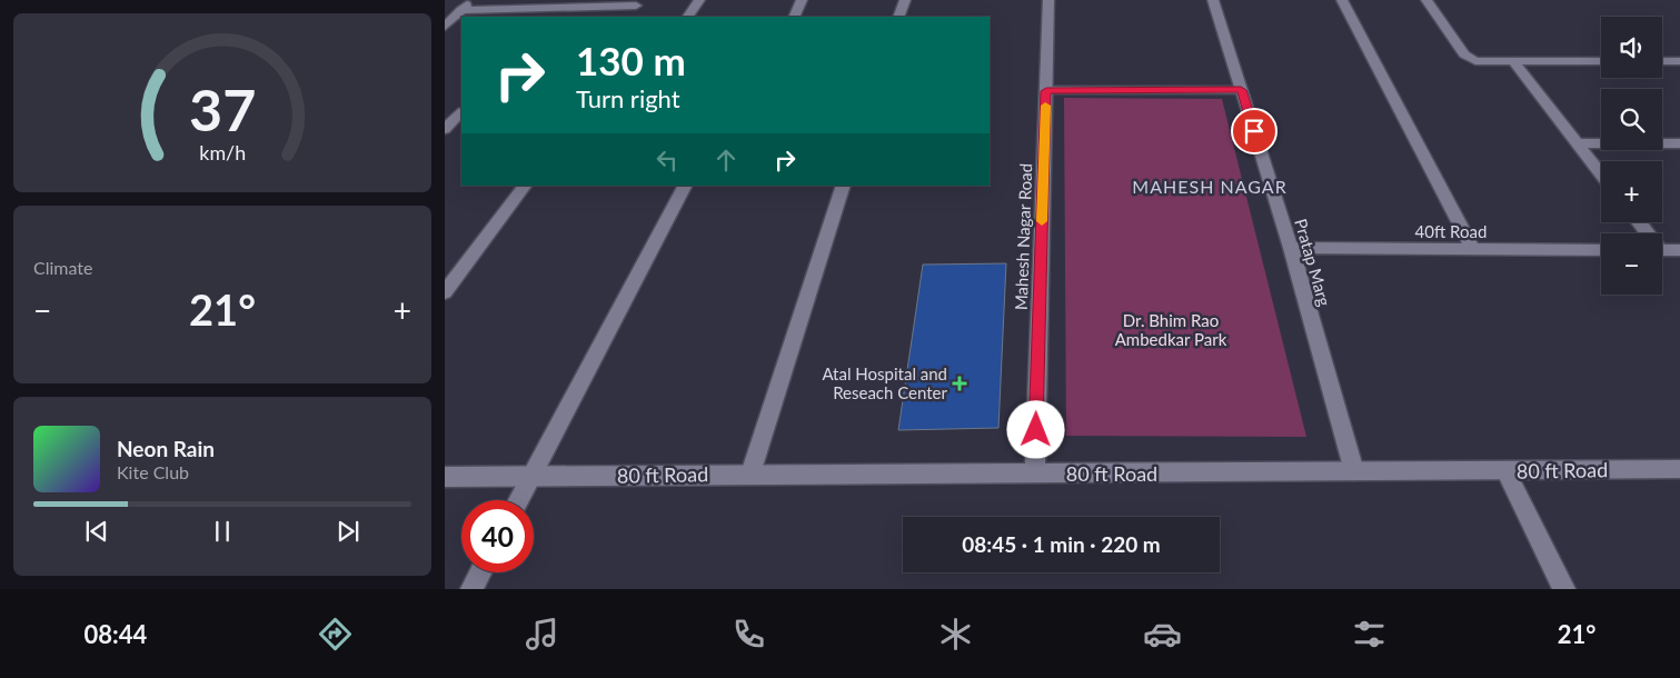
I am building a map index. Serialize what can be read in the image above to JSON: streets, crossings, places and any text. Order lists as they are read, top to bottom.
{
  "streets": {
    "street": [
      "40ft Road",
      "Mahesh Nagar Road",
      "Pratap Marg",
      "80 ft Road"
    ]
  },
  "crossings": [
    ["40ft Road", "Pratap Marg"],
    ["Mahesh Nagar Road", "80 ft Road"],
    ["Pratap Marg", "80 ft Road"]
  ],
  "districts": ["MAHESH NAGAR"],
  "parks": ["Dr. Bhim Rao Ambedkar Park"],
  "places": {
    "health": ["Atal Hospital and Reseach Center"]
  },
  "page": {
    "map_buttons": ["+", "−"],
    "turn": ["130 m", "Turn right"],
    "tile": "Climate",
    "heat": ["−", "21°", "+"],
    "song": ["Neon Rain", "Kite Club"],
    "limit": "40",
    "trip": "08:45 · 1 min · 220 m",
    "tabs": ["08:44", "21°"],
    "gauge": ["37", "km/h"]
  }
}
